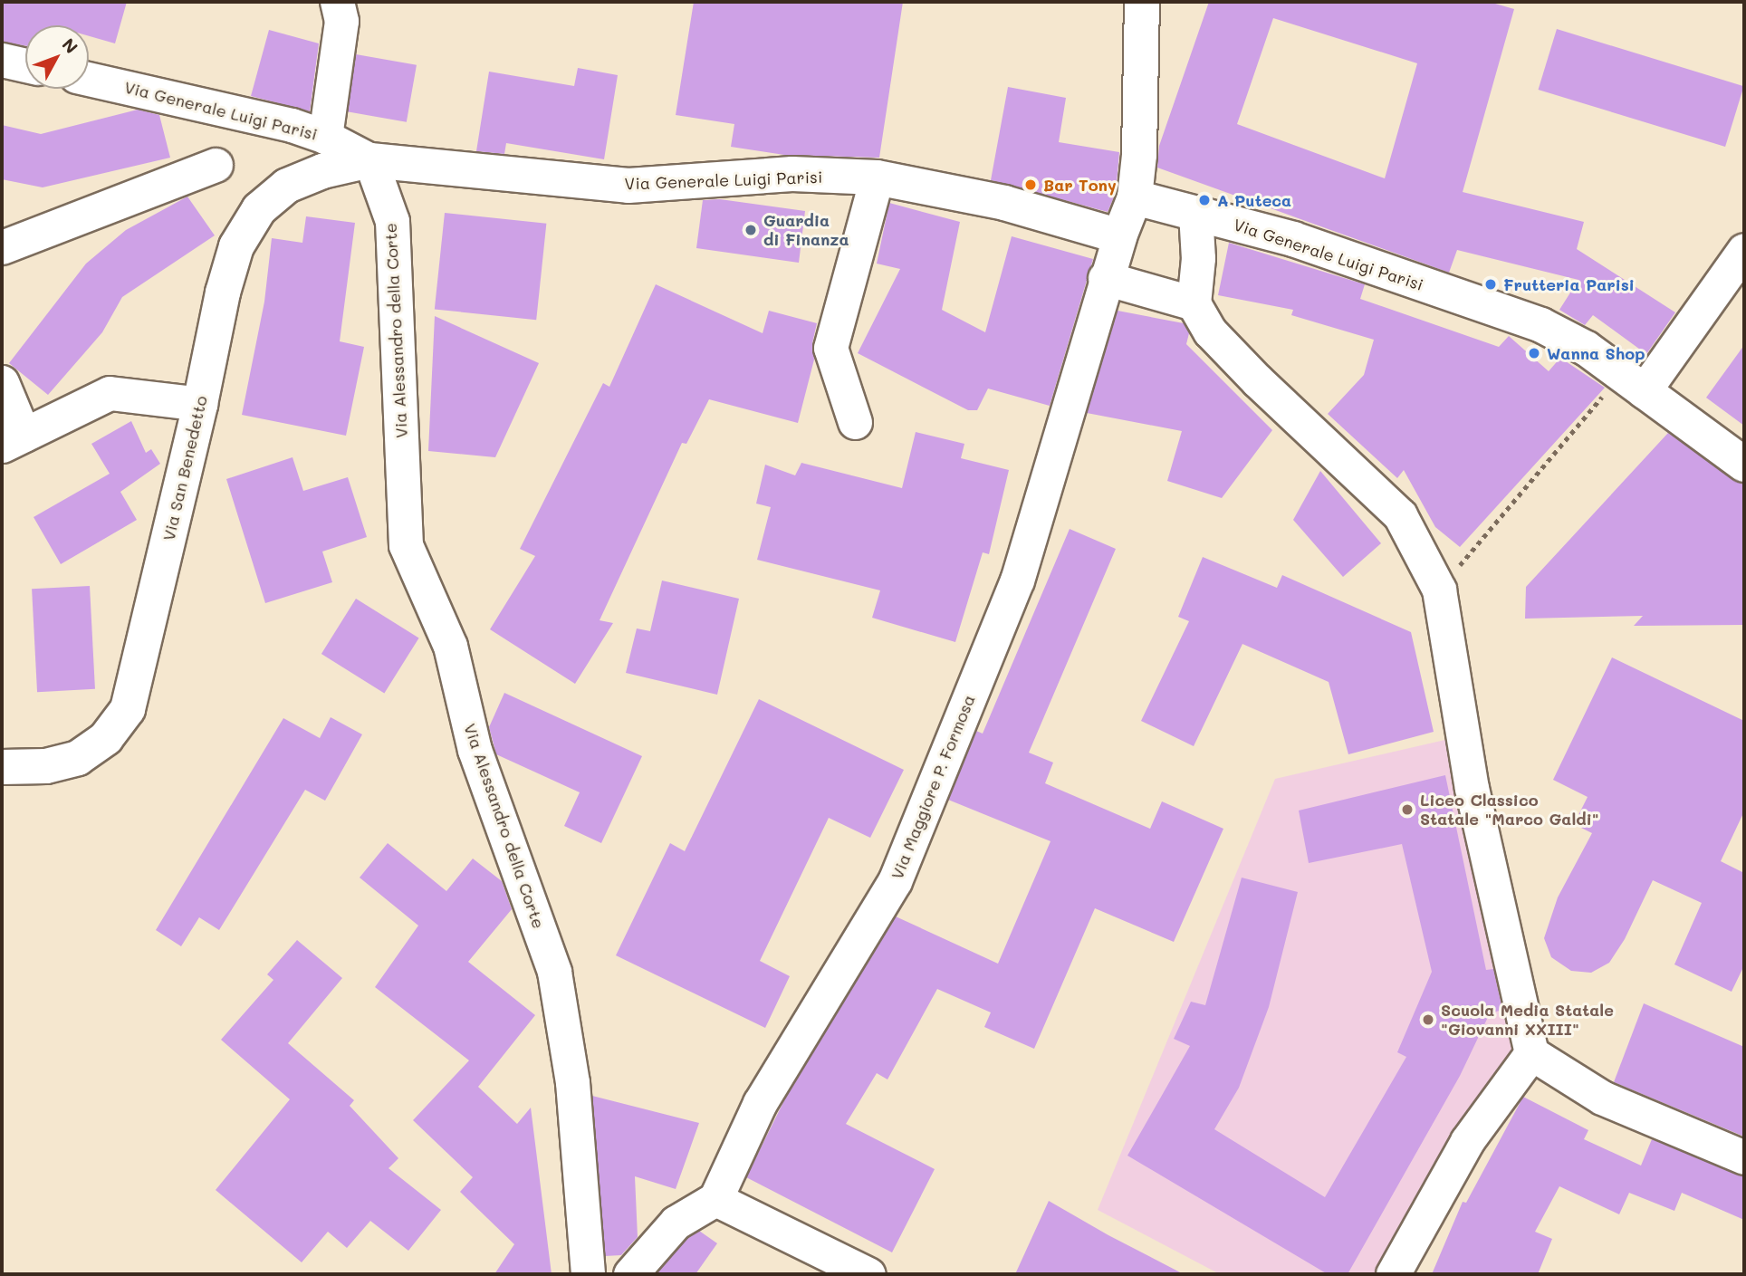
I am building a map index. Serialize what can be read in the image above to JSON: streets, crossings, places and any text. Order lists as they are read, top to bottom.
{
  "streets": {
    "street": [
      "Via Generale Luigi Parisi",
      "Via Alessandro della Corte",
      "Via San Benedetto",
      "Via Maggiore P. Formosa"
    ]
  },
  "crossings": [
    ["Via Generale Luigi Parisi", "Via Alessandro della Corte"],
    ["Via Generale Luigi Parisi", "Via San Benedetto"],
    ["Via Generale Luigi Parisi", "Via Maggiore P. Formosa"],
    ["Via Alessandro della Corte", "Via San Benedetto"]
  ],
  "places": [
    "Bar Tony",
    "A Puteca",
    "Guardia di Finanza",
    "Frutteria Parisi",
    "Wanna Shop",
    "Liceo Classico Statale \"Marco Galdi\"",
    "Scuola Media Statale \"Giovanni XXIII\""
  ],
  "north": "top right"
}
